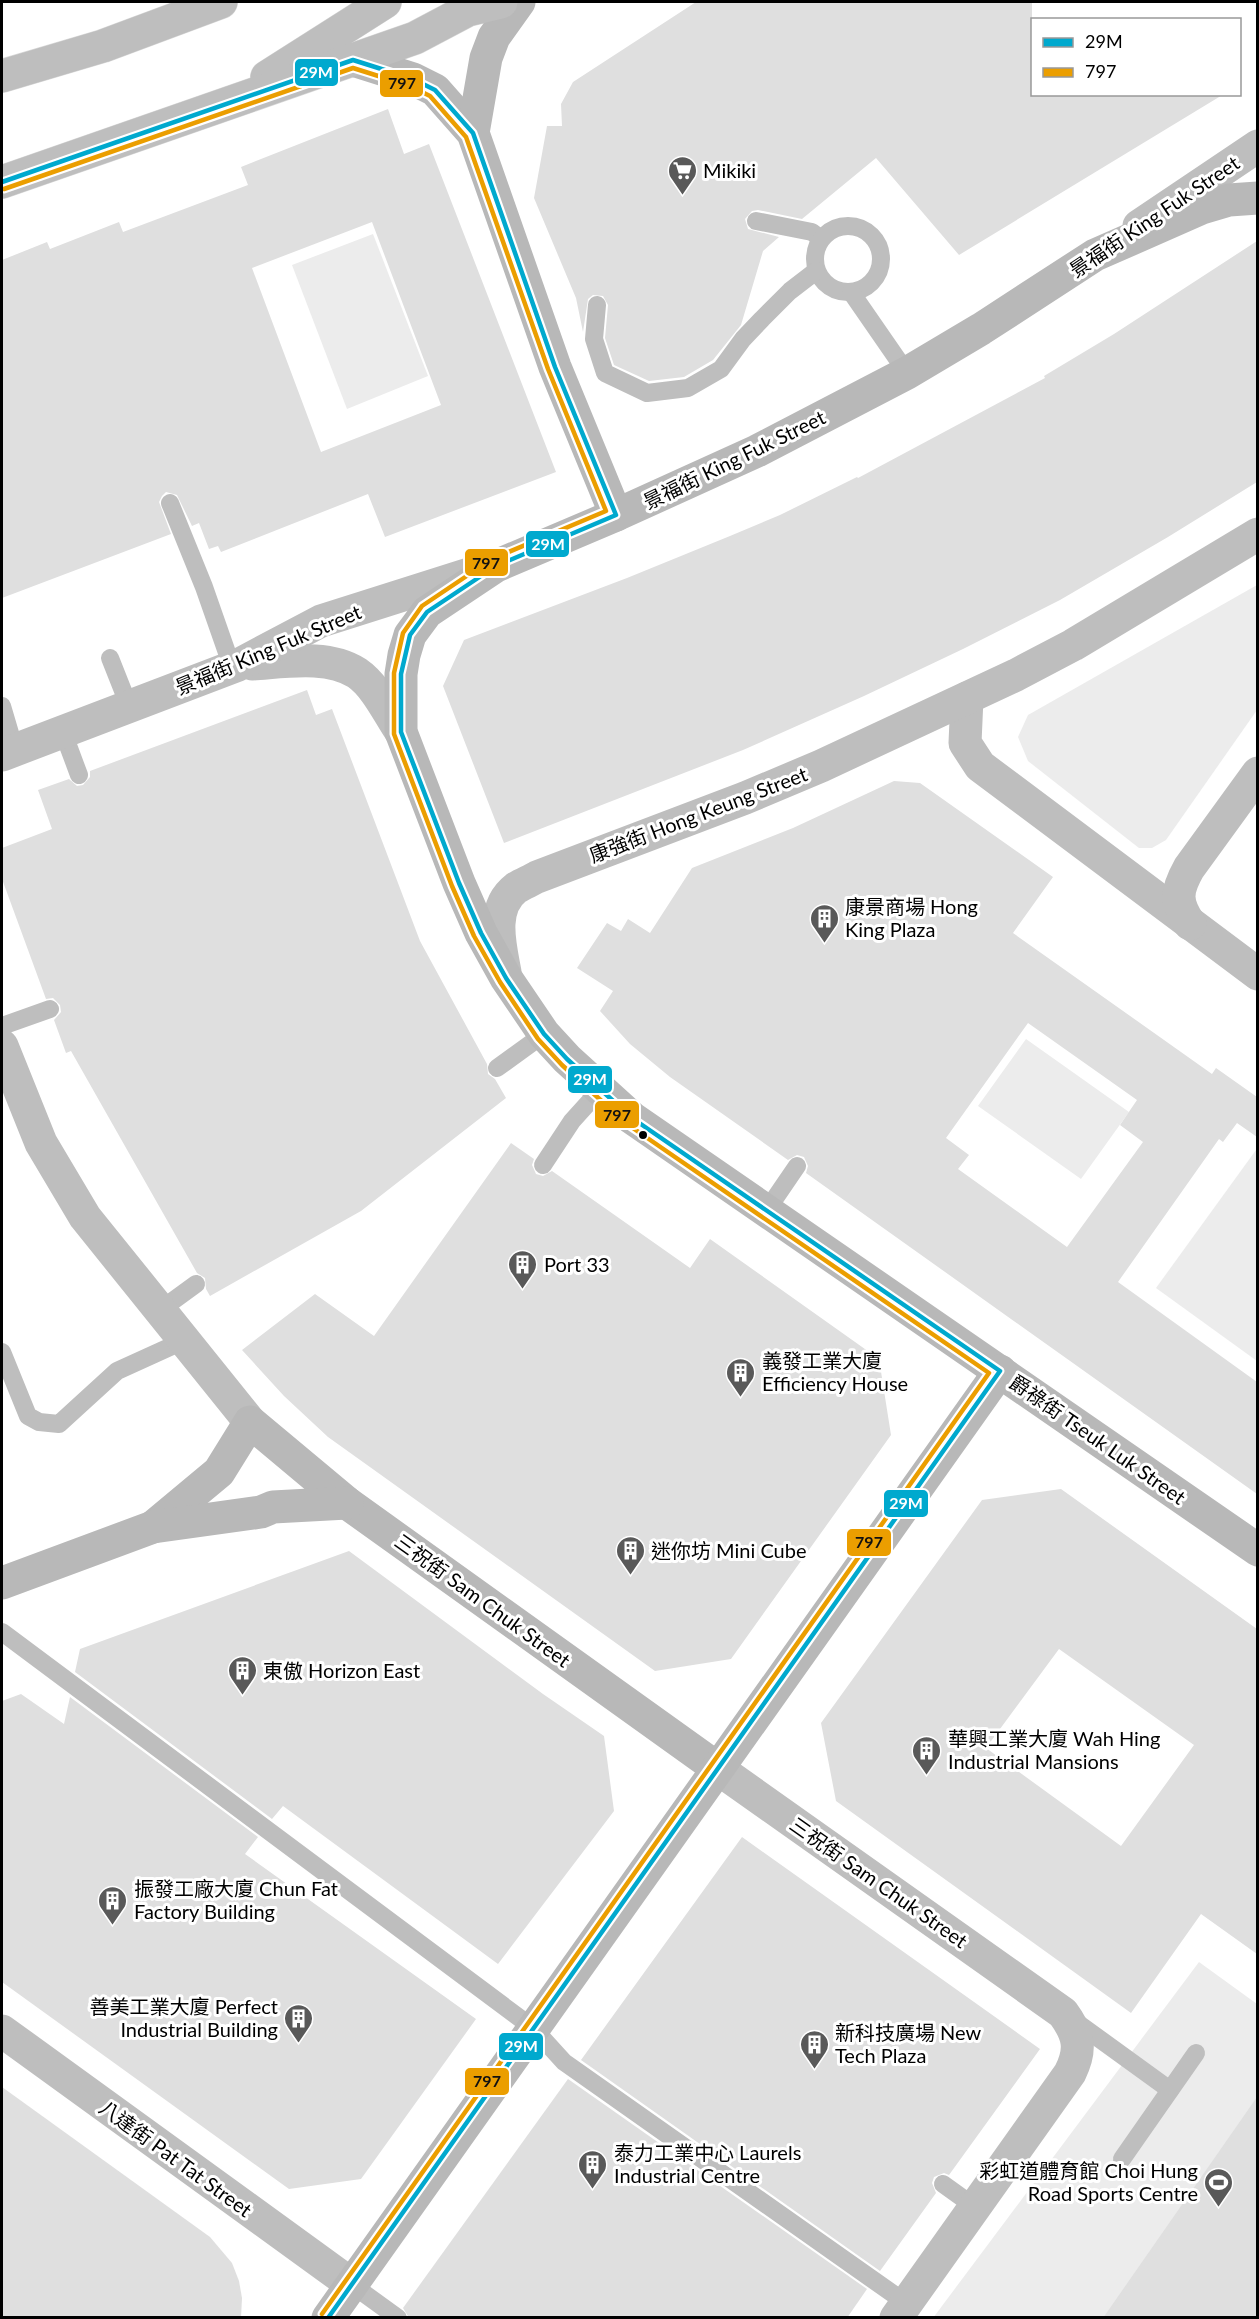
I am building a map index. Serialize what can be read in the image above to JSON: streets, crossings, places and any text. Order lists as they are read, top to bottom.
{
  "streets": {
    "street": [
      "景福街 King Fuk Street",
      "康強街 Hong Keung Street",
      "爵祿街 Tseuk Luk Street",
      "三祝街 Sam Chuk Street",
      "八達街 Pat Tat Street"
    ]
  },
  "crossings": [
    ["景福街 King Fuk Street", "爵祿街 Tseuk Luk Street"],
    ["康強街 Hong Keung Street", "爵祿街 Tseuk Luk Street"]
  ],
  "places": {
    "supermarket": ["Mikiki"],
    "building": [
      "康景商場 Hong King Plaza",
      "Port 33",
      "義發工業大廈 Efficiency House",
      "迷你坊 Mini Cube",
      "東傲 Horizon East",
      "華興工業大廈 Wah Hing Industrial Mansions",
      "振發工廠大廈 Chun Fat Factory Building",
      "善美工業大廈 Perfect Industrial Building",
      "新科技廣場 New Tech Plaza",
      "泰力工業中心 Laurels Industrial Centre"
    ],
    "sports": ["彩虹道體育館 Choi Hung Road Sports Centre"]
  },
  "lines": ["transit line 29M", "transit line 797"],
  "legend": ["29M", "797"]
}
